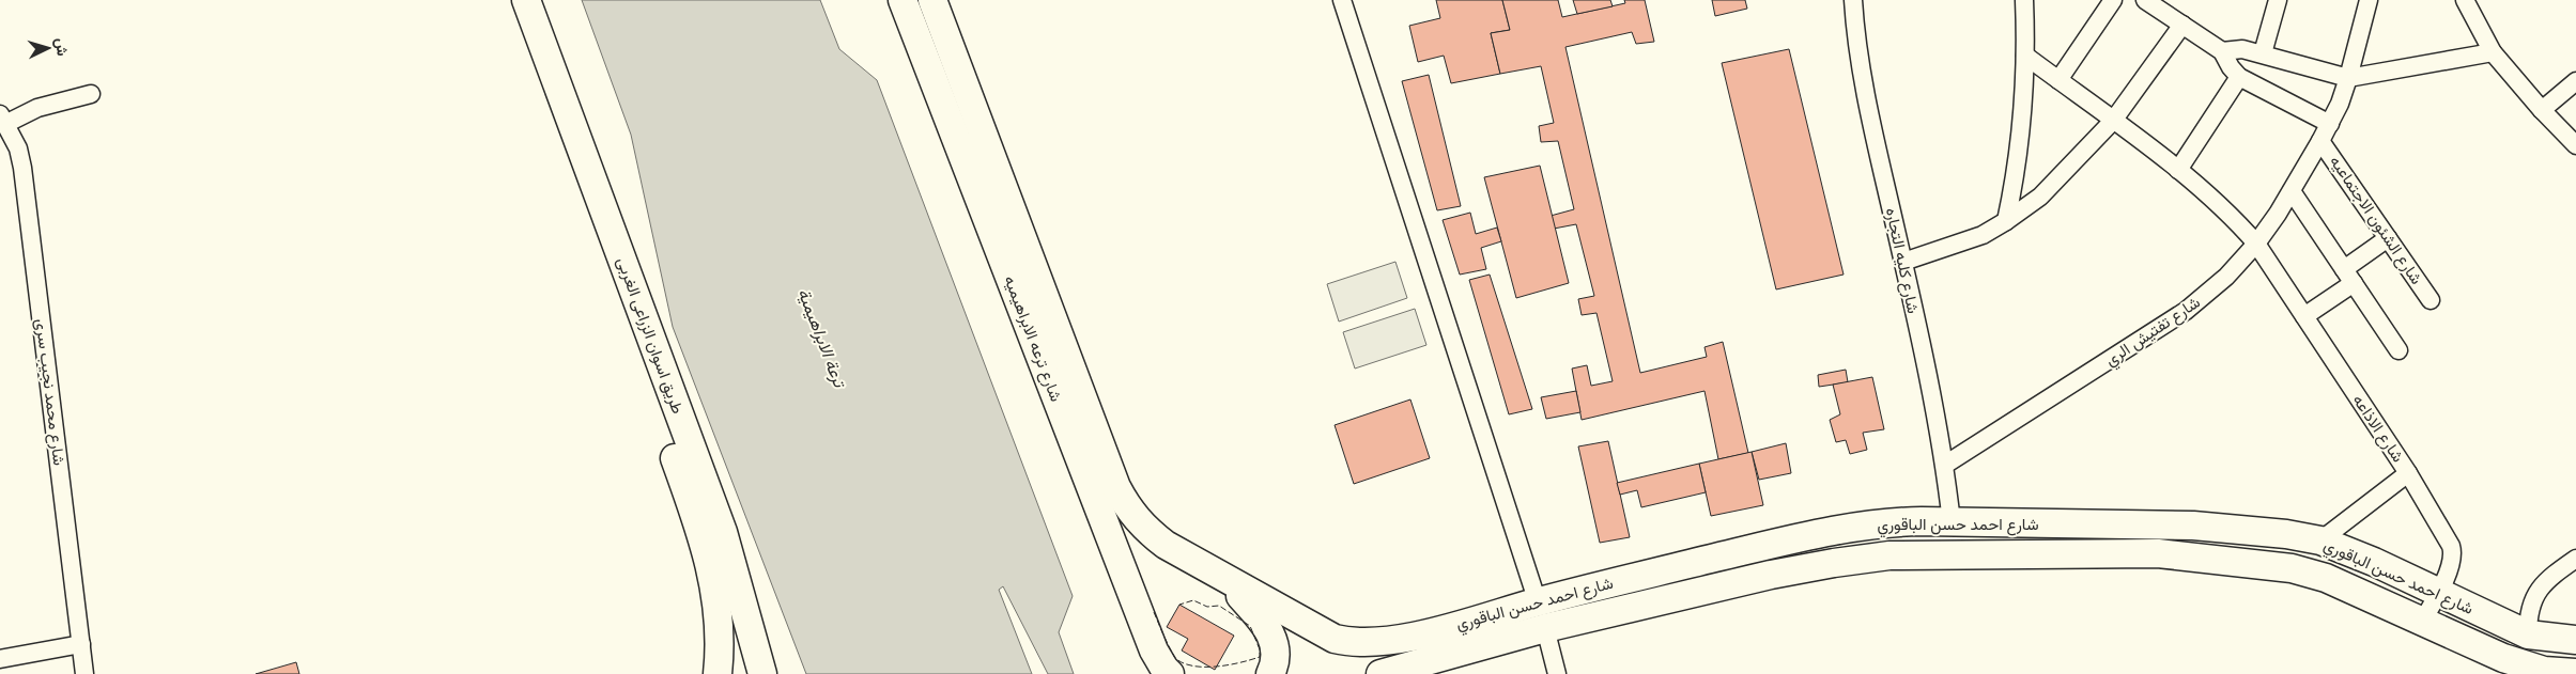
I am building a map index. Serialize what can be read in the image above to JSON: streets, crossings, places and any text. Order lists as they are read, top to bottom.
{
  "streets": {
    "main road": ["طريق اسوان الزراعى الغربى", "شارع ترعه الابراهيميه", "شارع احمد حسن الباقوري"],
    "street": [
      "شارع الشئون الاجتماعيه",
      "شارع كليه التجاره",
      "شارع تفتيش الري",
      "شارع محمد نجيب سرى",
      "شارع الاذاعه"
    ]
  },
  "crossings": [
    ["شارع الشئون الاجتماعيه", "شارع تفتيش الري"],
    ["شارع كليه التجاره", "شارع تفتيش الري"],
    ["شارع كليه التجاره", "شارع احمد حسن الباقوري"],
    ["شارع تفتيش الري", "شارع الاذاعه"],
    ["شارع ترعه الابراهيميه", "شارع احمد حسن الباقوري"],
    ["شارع الاذاعه", "شارع احمد حسن الباقوري"]
  ],
  "water": ["ترعة الابراهيمية"],
  "north": "right"
}
